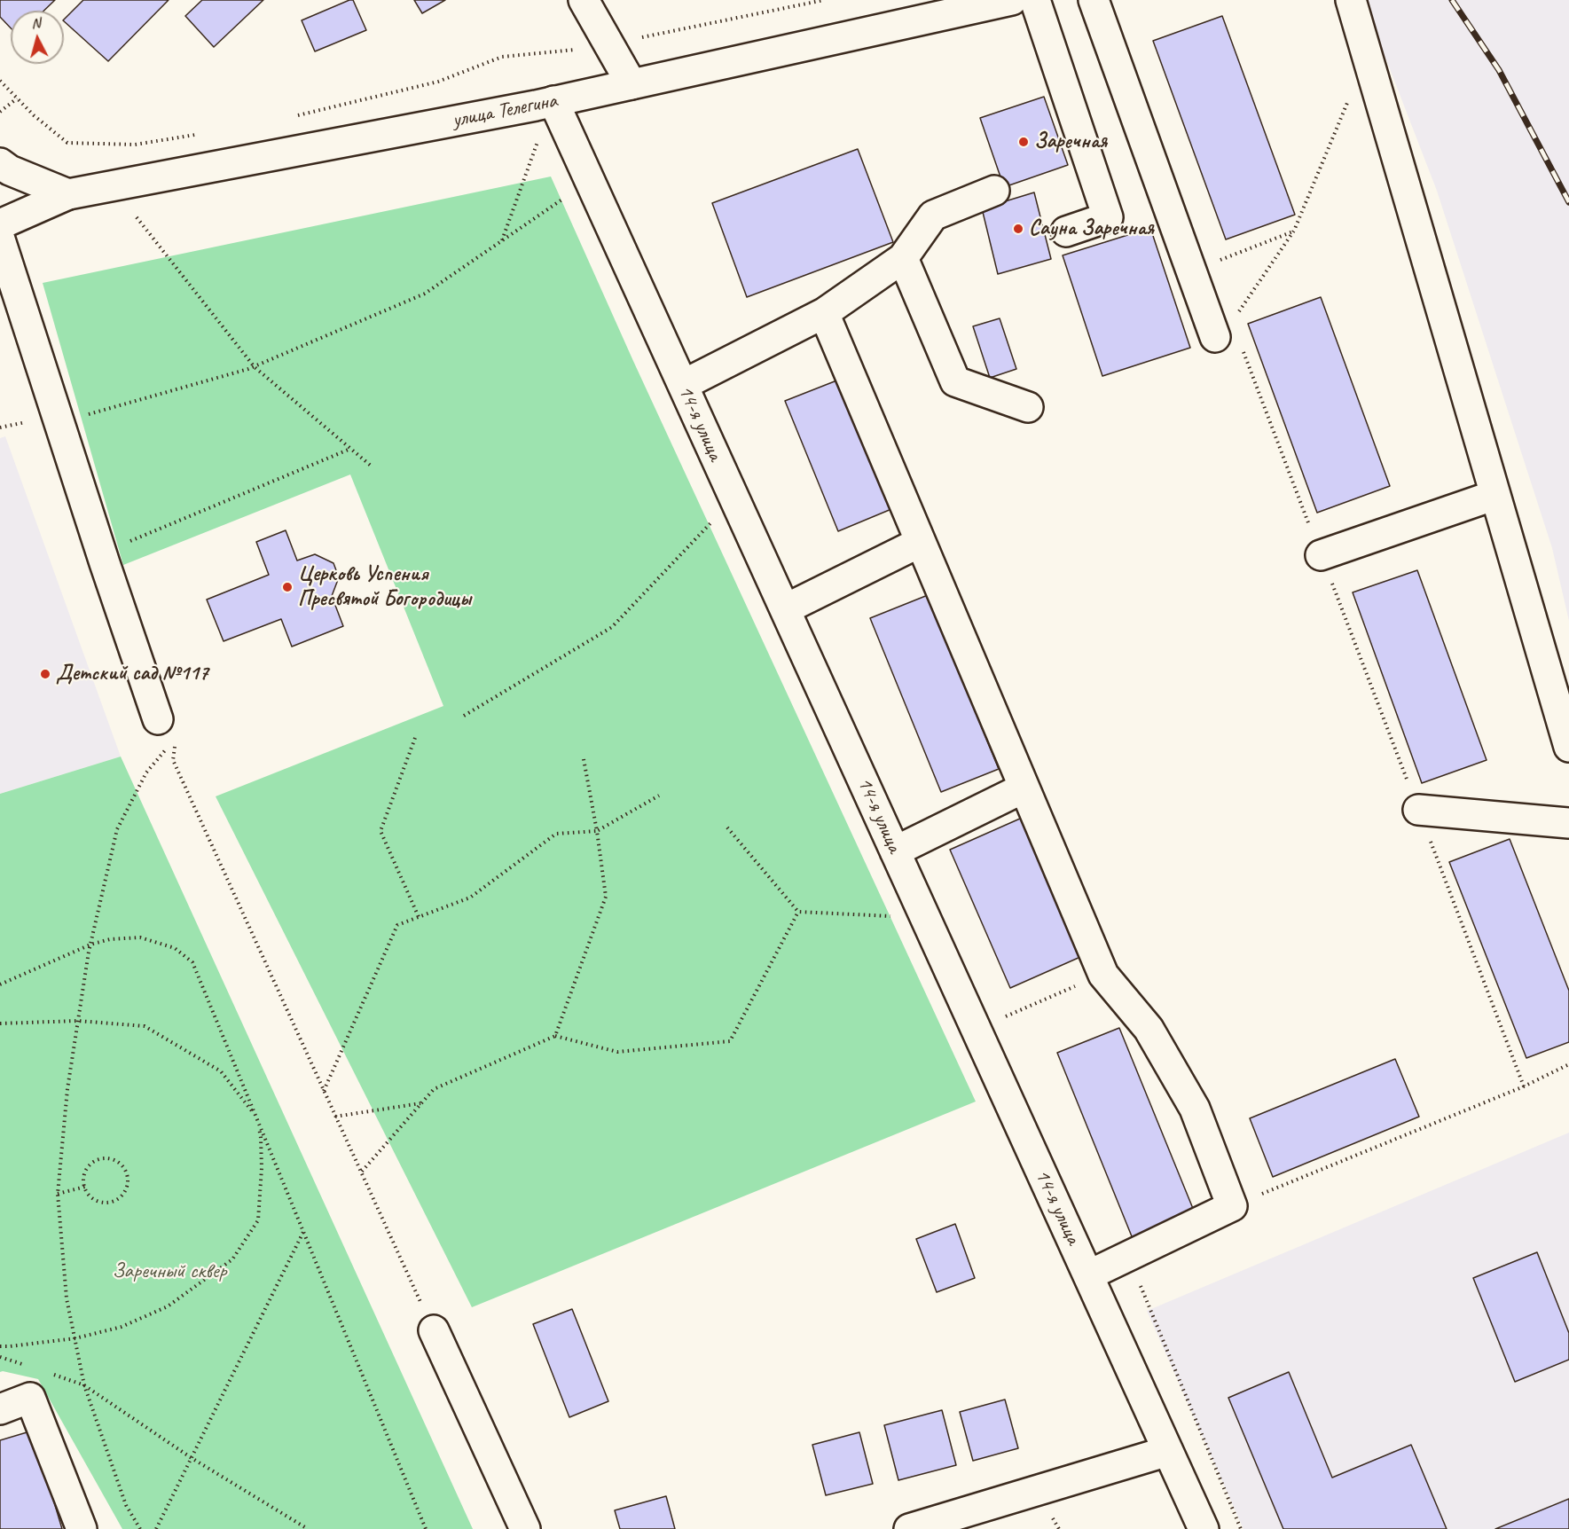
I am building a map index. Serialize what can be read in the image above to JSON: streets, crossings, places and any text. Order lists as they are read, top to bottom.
{
  "streets": {
    "street": ["улица Телегина", "14-я улица"]
  },
  "crossings": [
    ["улица Телегина", "14-я улица"]
  ],
  "parks": ["Заречный сквер"],
  "places": [
    "Заречная",
    "Сауна Заречная",
    "Церковь Успения Пресвятой Богородицы",
    "Детский сад №117"
  ],
  "north": "top"
}
